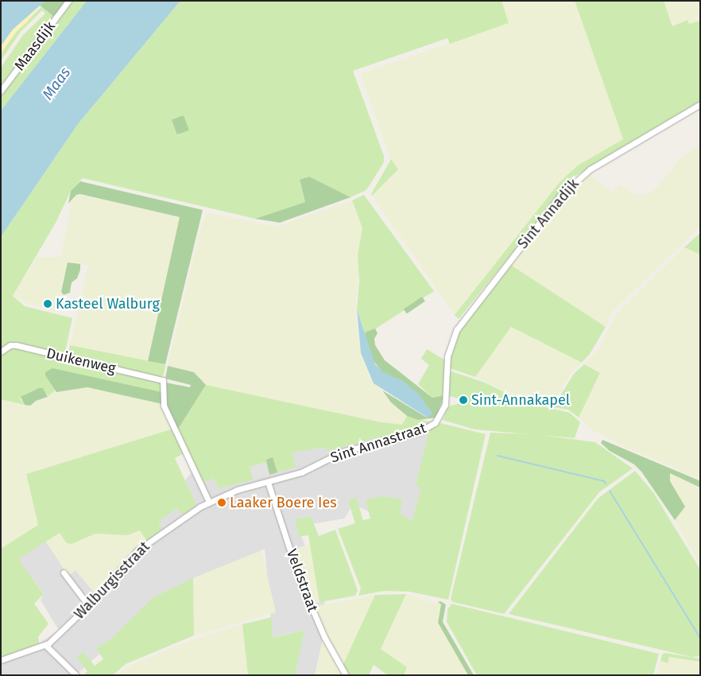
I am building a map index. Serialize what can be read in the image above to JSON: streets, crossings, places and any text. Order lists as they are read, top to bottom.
{
  "streets": {
    "street": [
      "Maasdijk",
      "Sint Annadijk",
      "Duikenweg",
      "Sint Annastraat",
      "Walburgisstraat",
      "Veldstraat"
    ]
  },
  "crossings": [
    ["Sint Annadijk", "Sint Annastraat"],
    ["Duikenweg", "Walburgisstraat"],
    ["Sint Annastraat", "Walburgisstraat"],
    ["Sint Annastraat", "Veldstraat"],
    ["Walburgisstraat", "Veldstraat"]
  ],
  "water": ["Maas"],
  "places": ["Kasteel Walburg", "Sint-Annakapel", "Laaker Boere Ies"]
}
